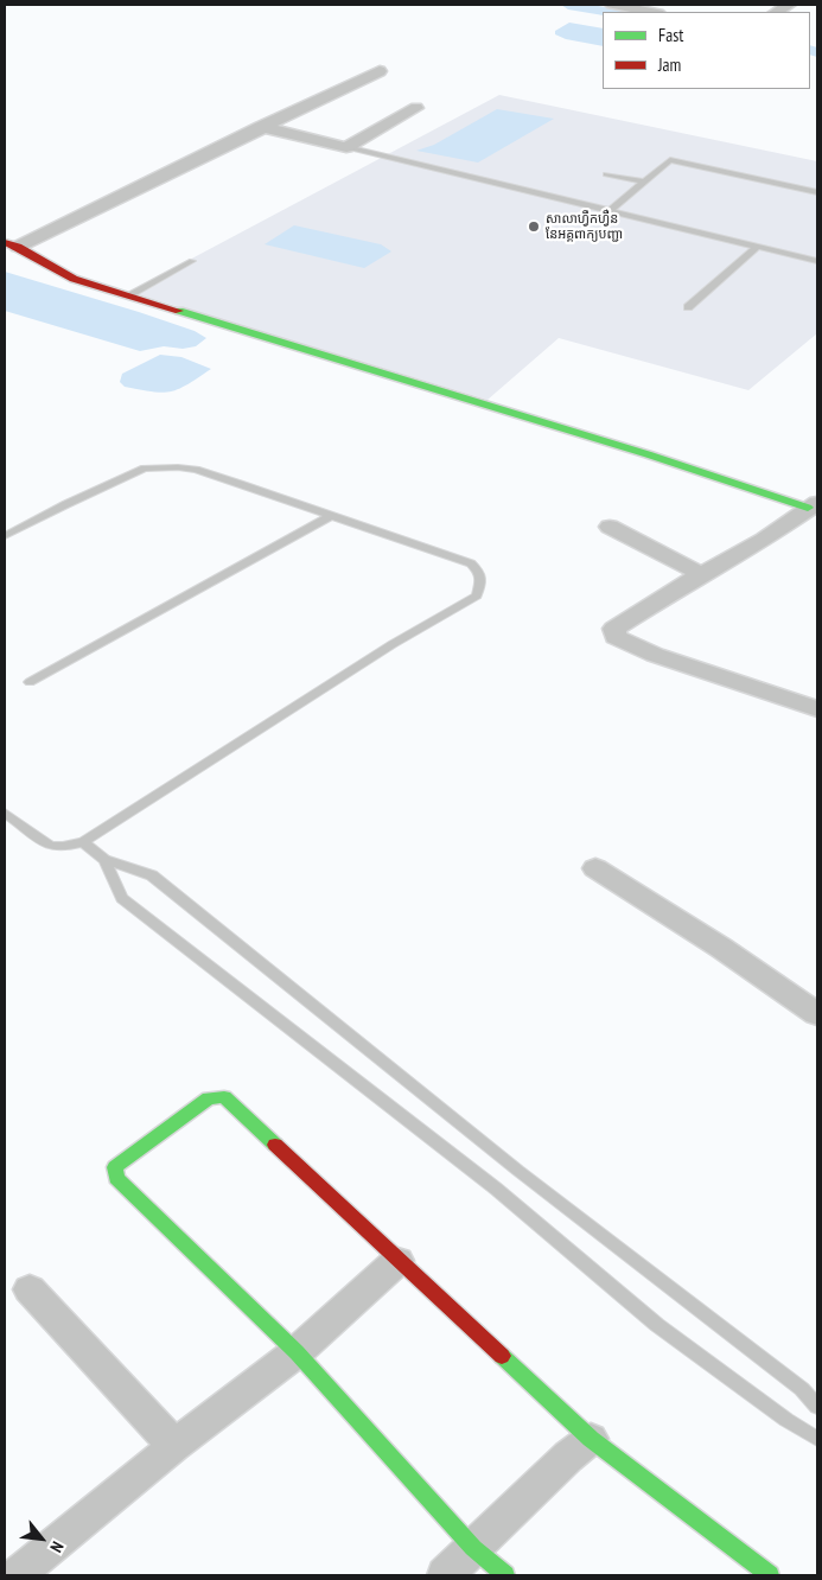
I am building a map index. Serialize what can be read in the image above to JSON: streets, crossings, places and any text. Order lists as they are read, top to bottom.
{
  "places": ["សាលាហ្វឹកហ្វឺន នែអគ្គពាក្យបញ្ជា"],
  "legend": ["Fast", "Jam"],
  "north": "bottom right"
}
